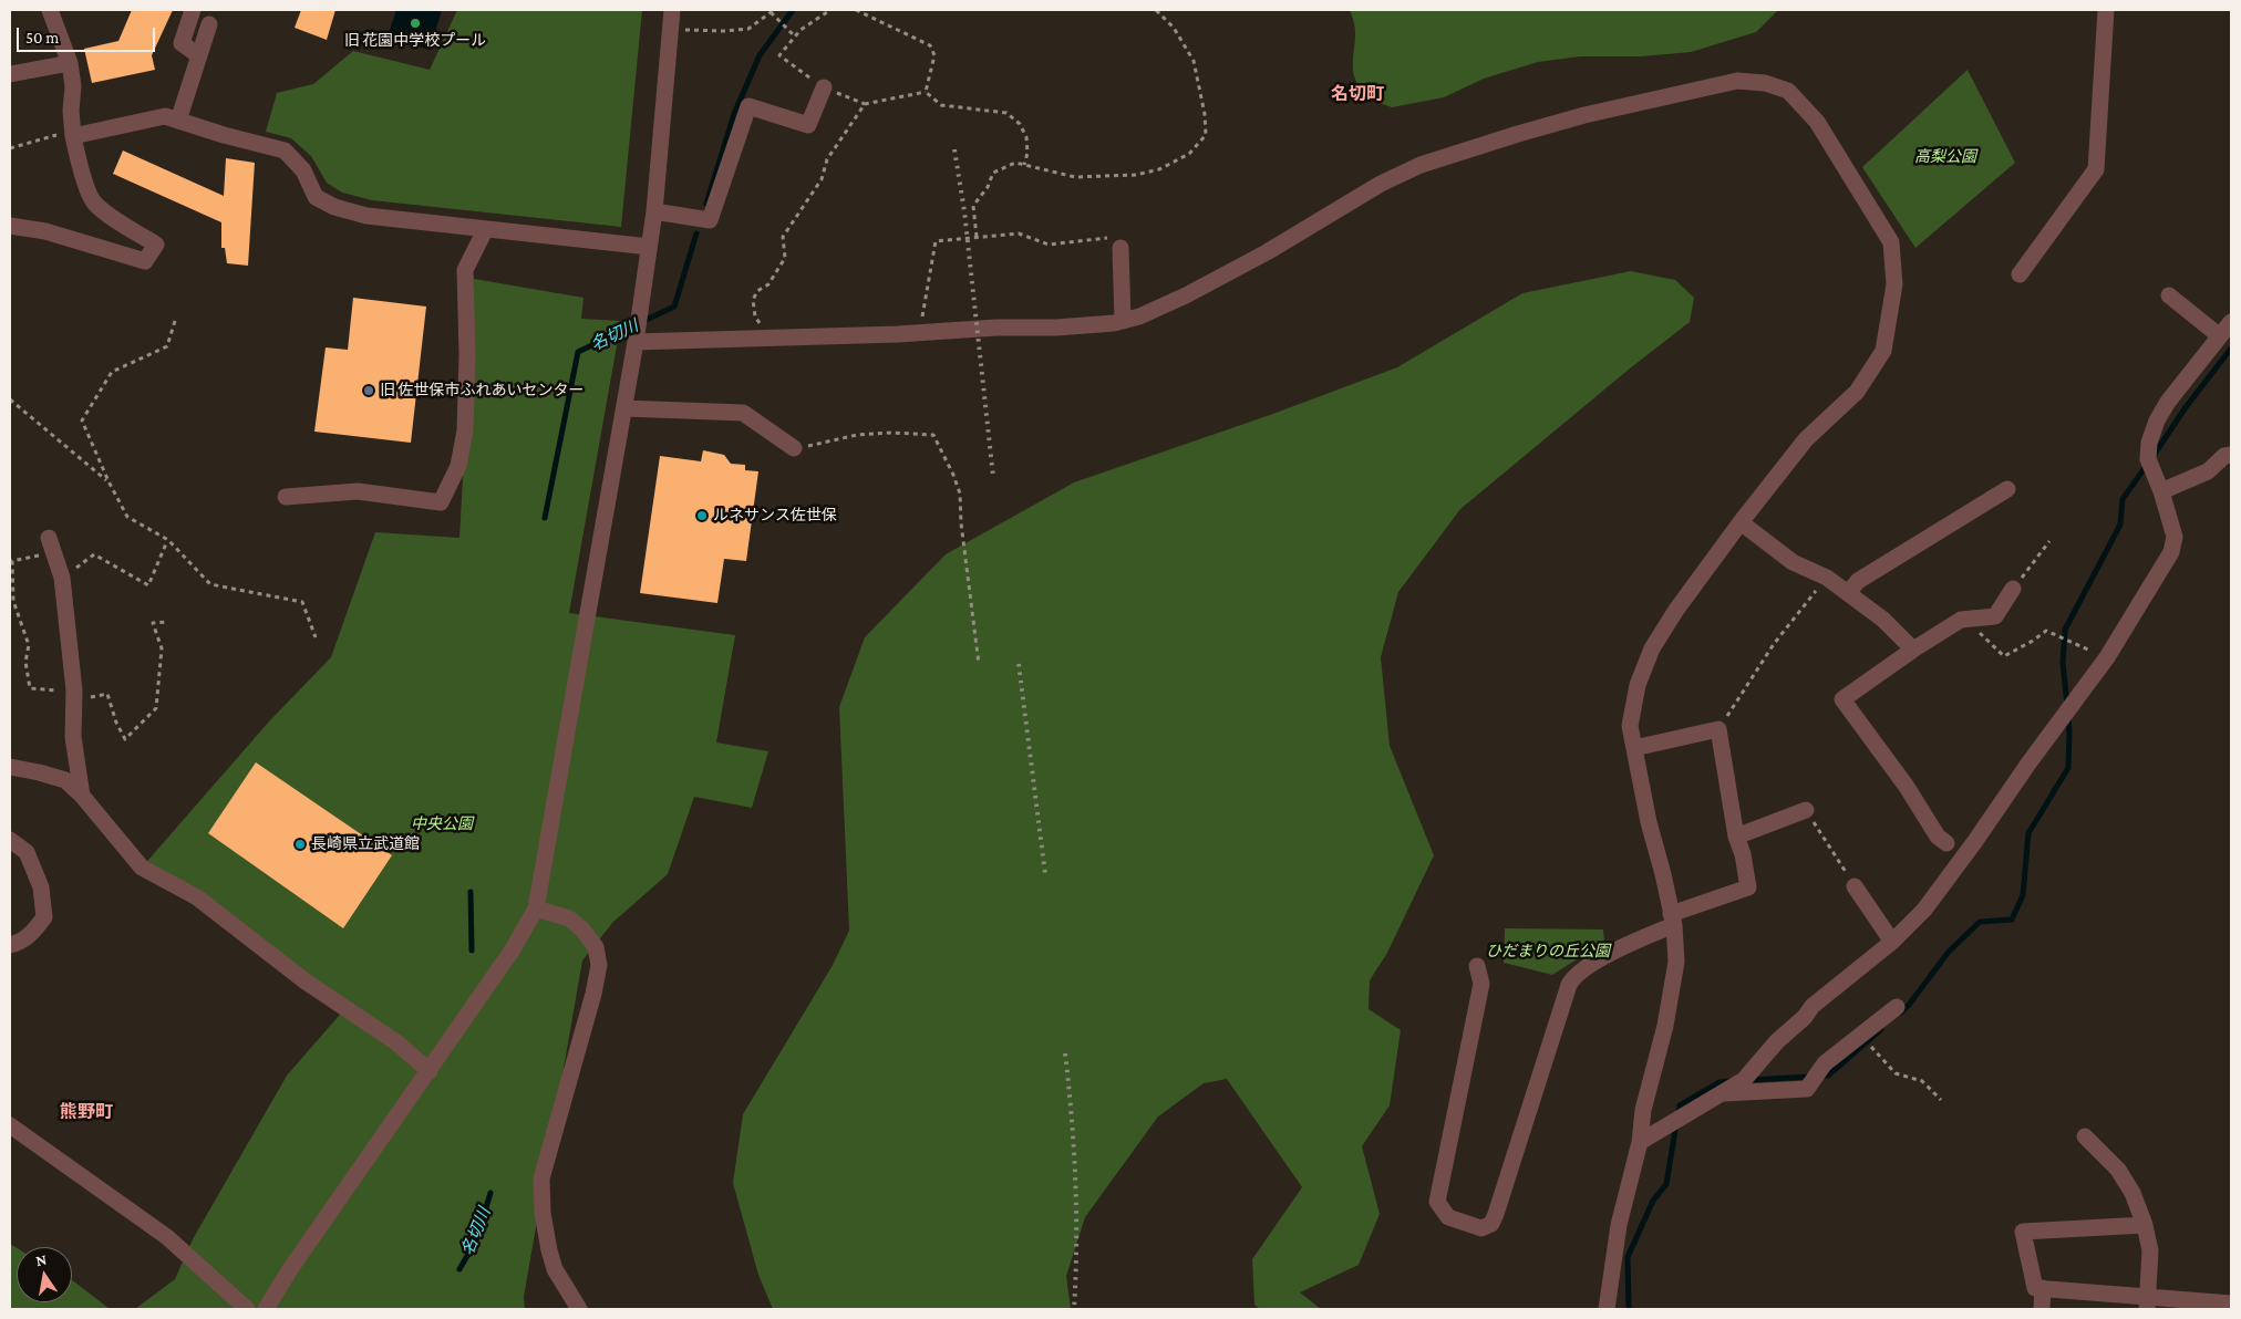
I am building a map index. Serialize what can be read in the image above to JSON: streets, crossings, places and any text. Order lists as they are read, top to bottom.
{
  "districts": ["名切町", "熊野町"],
  "water": ["名切川"],
  "parks": ["高梨公園", "中央公園", "ひだまりの丘公園"],
  "places": [
    "旧 花園中学校プール",
    "旧 佐世保市ふれあいセンター",
    "ルネサンス佐世保",
    "長崎県立武道館"
  ],
  "scale_bar": "50 m",
  "north": "top"
}
